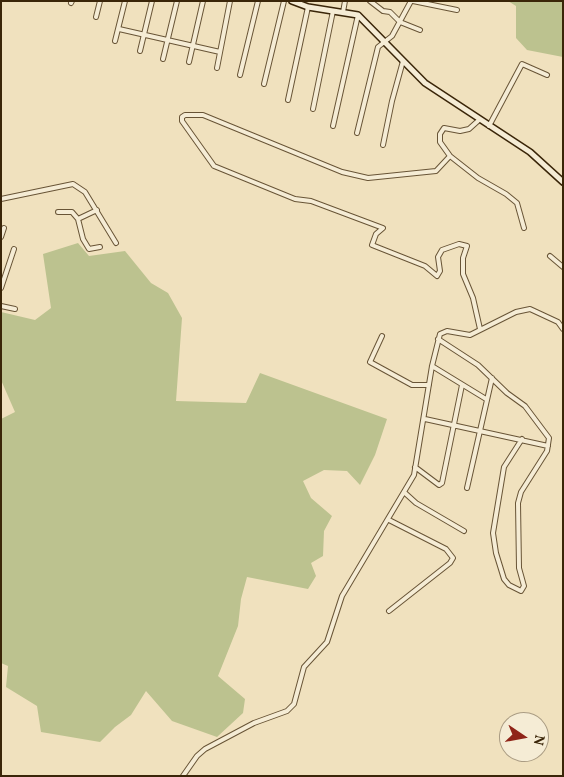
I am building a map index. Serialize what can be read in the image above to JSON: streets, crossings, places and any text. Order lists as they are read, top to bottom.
{
  "north": "right"
}
